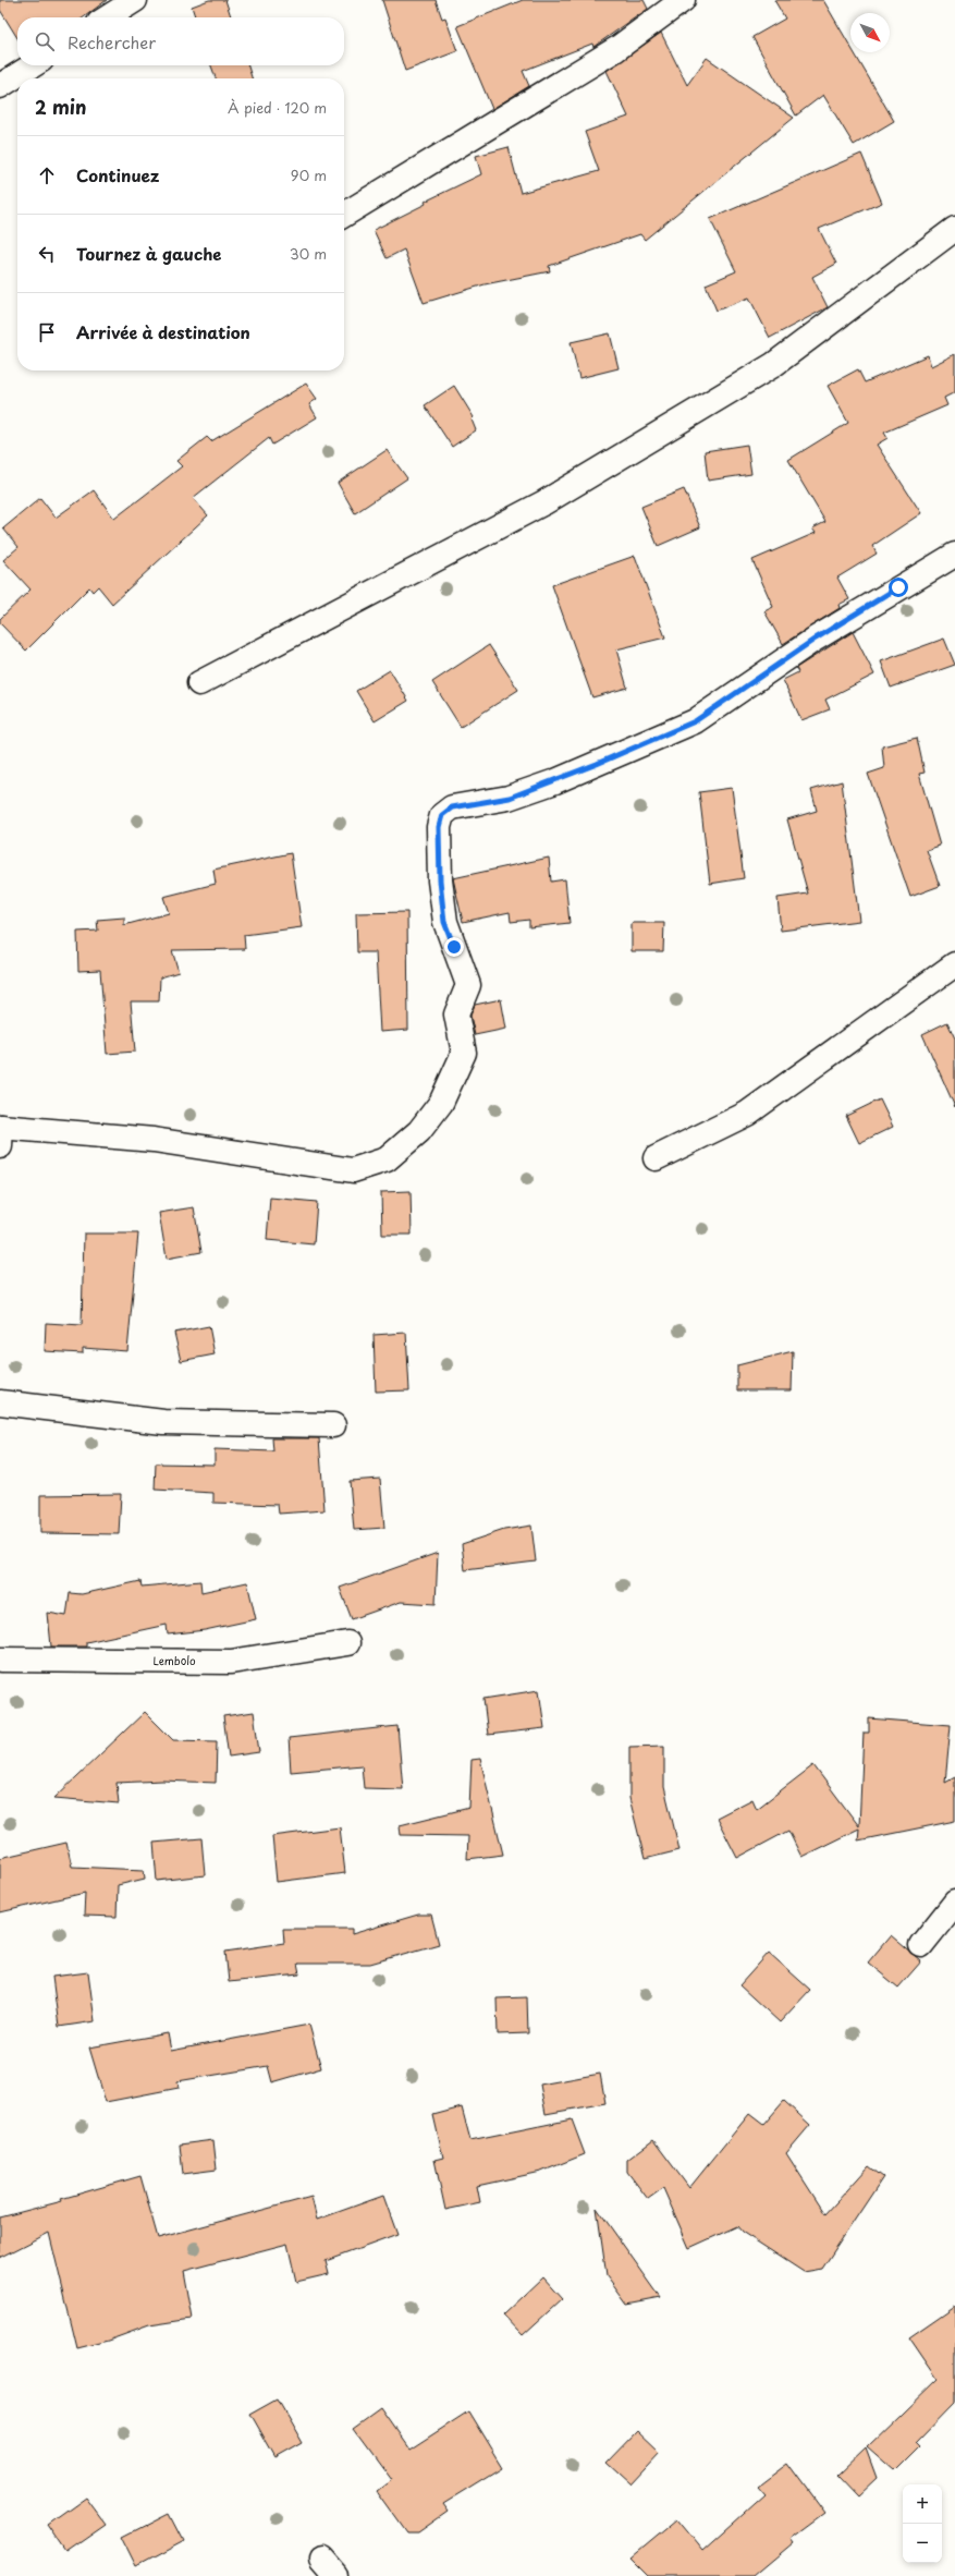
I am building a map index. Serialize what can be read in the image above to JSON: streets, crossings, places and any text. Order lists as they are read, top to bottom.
{
  "streets": {
    "street": ["Lembolo"]
  },
  "north": "bottom right",
  "page": {
    "search": "Rechercher",
    "heading": ["2 min", "À pied · 120 m"],
    "list": [
      ["Continuez", "90 m"],
      ["Tournez à gauche", "30 m"],
      "Arrivée à destination"
    ],
    "map_buttons": ["+", "−"]
  }
}
